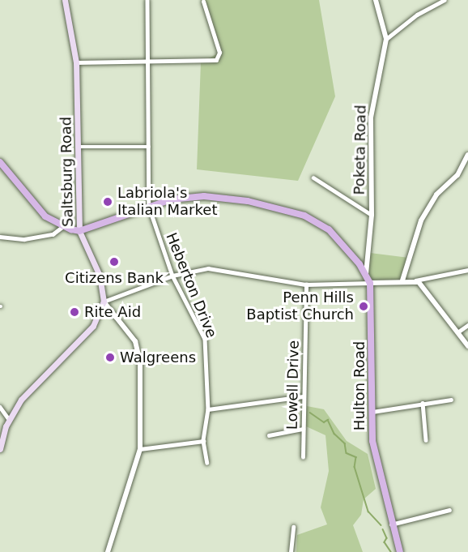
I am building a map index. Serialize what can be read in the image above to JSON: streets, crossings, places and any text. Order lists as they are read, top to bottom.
{
  "streets": {
    "main road": ["Saltsburg Road", "Hulton Road"],
    "street": ["Poketa Road", "Heberton Drive", "Lowell Drive"]
  },
  "crossings": [
    ["Poketa Road", "Hulton Road"],
    ["Saltsburg Road", "Hulton Road"],
    ["Heberton Drive", "Hulton Road"]
  ],
  "places": [
    "Labriola's Italian Market",
    "Citizens Bank",
    "Penn Hills Baptist Church",
    "Rite Aid",
    "Walgreens"
  ]
}
